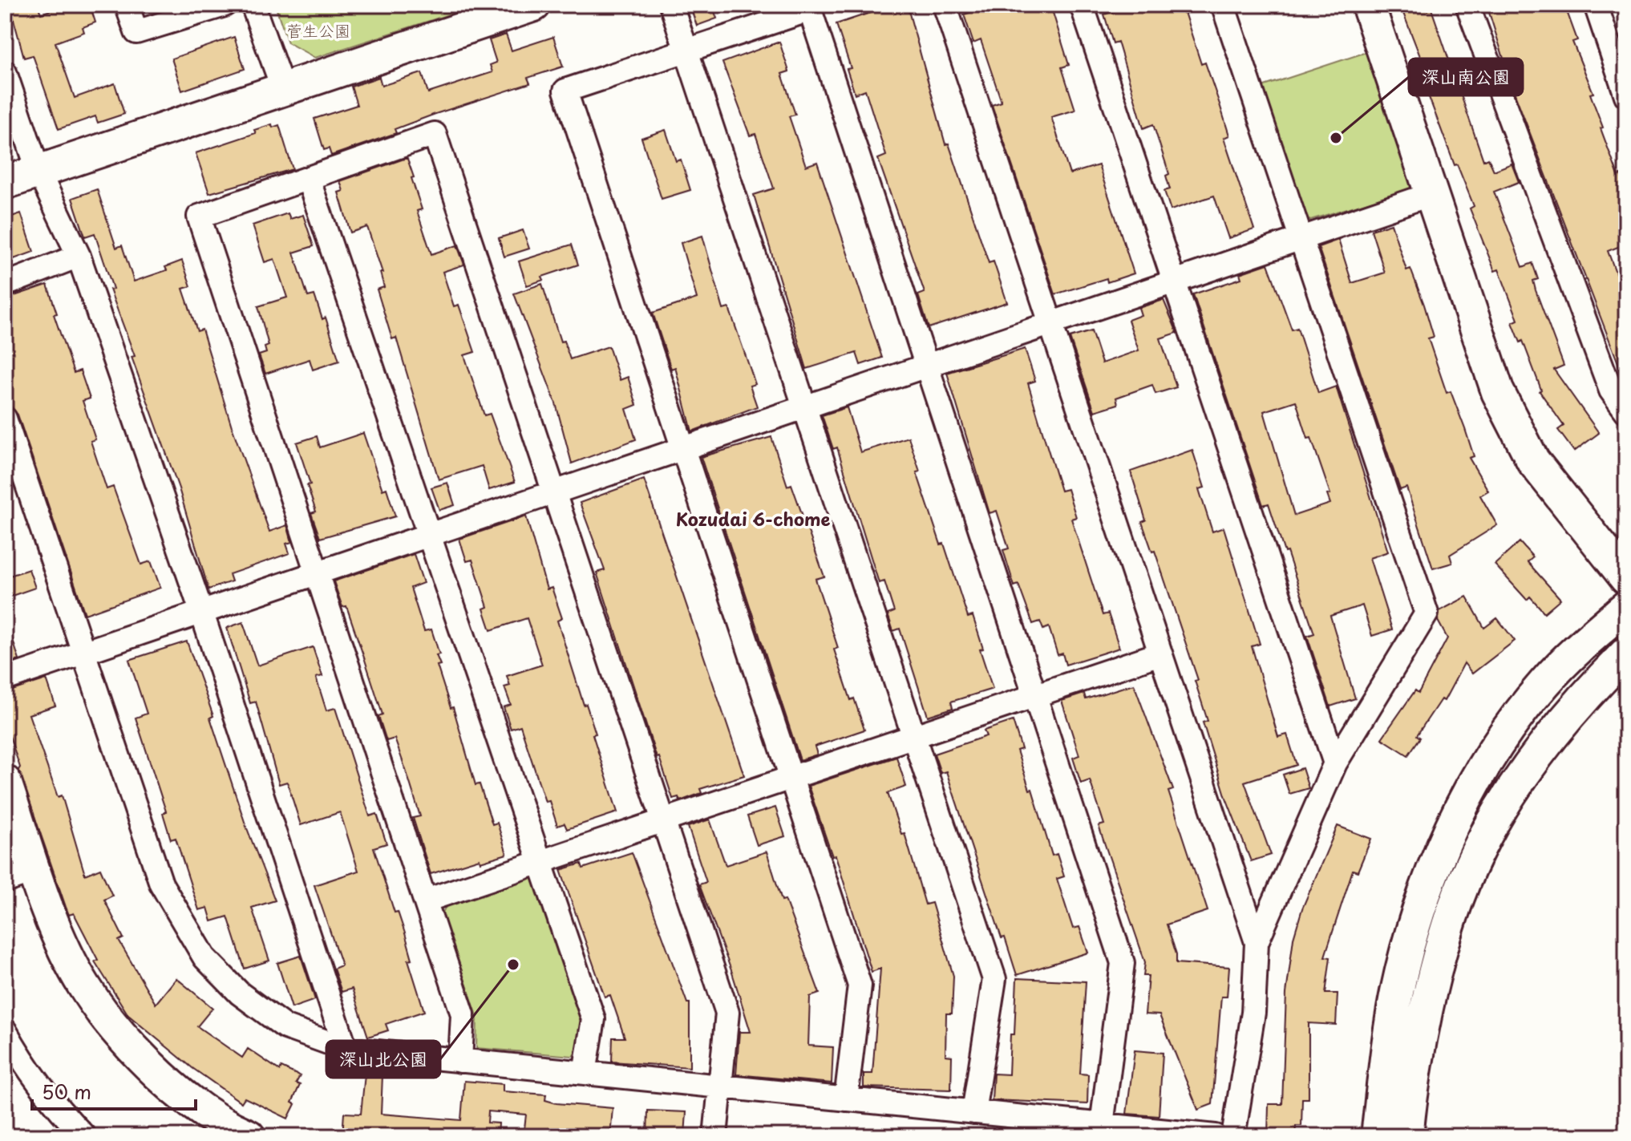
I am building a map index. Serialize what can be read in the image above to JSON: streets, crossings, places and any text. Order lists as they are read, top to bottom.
{
  "districts": ["Kozudai 6-chome"],
  "parks": ["菅生公園"],
  "places": ["深山南公園", "深山北公園"],
  "scale_bar": "50 m"
}
